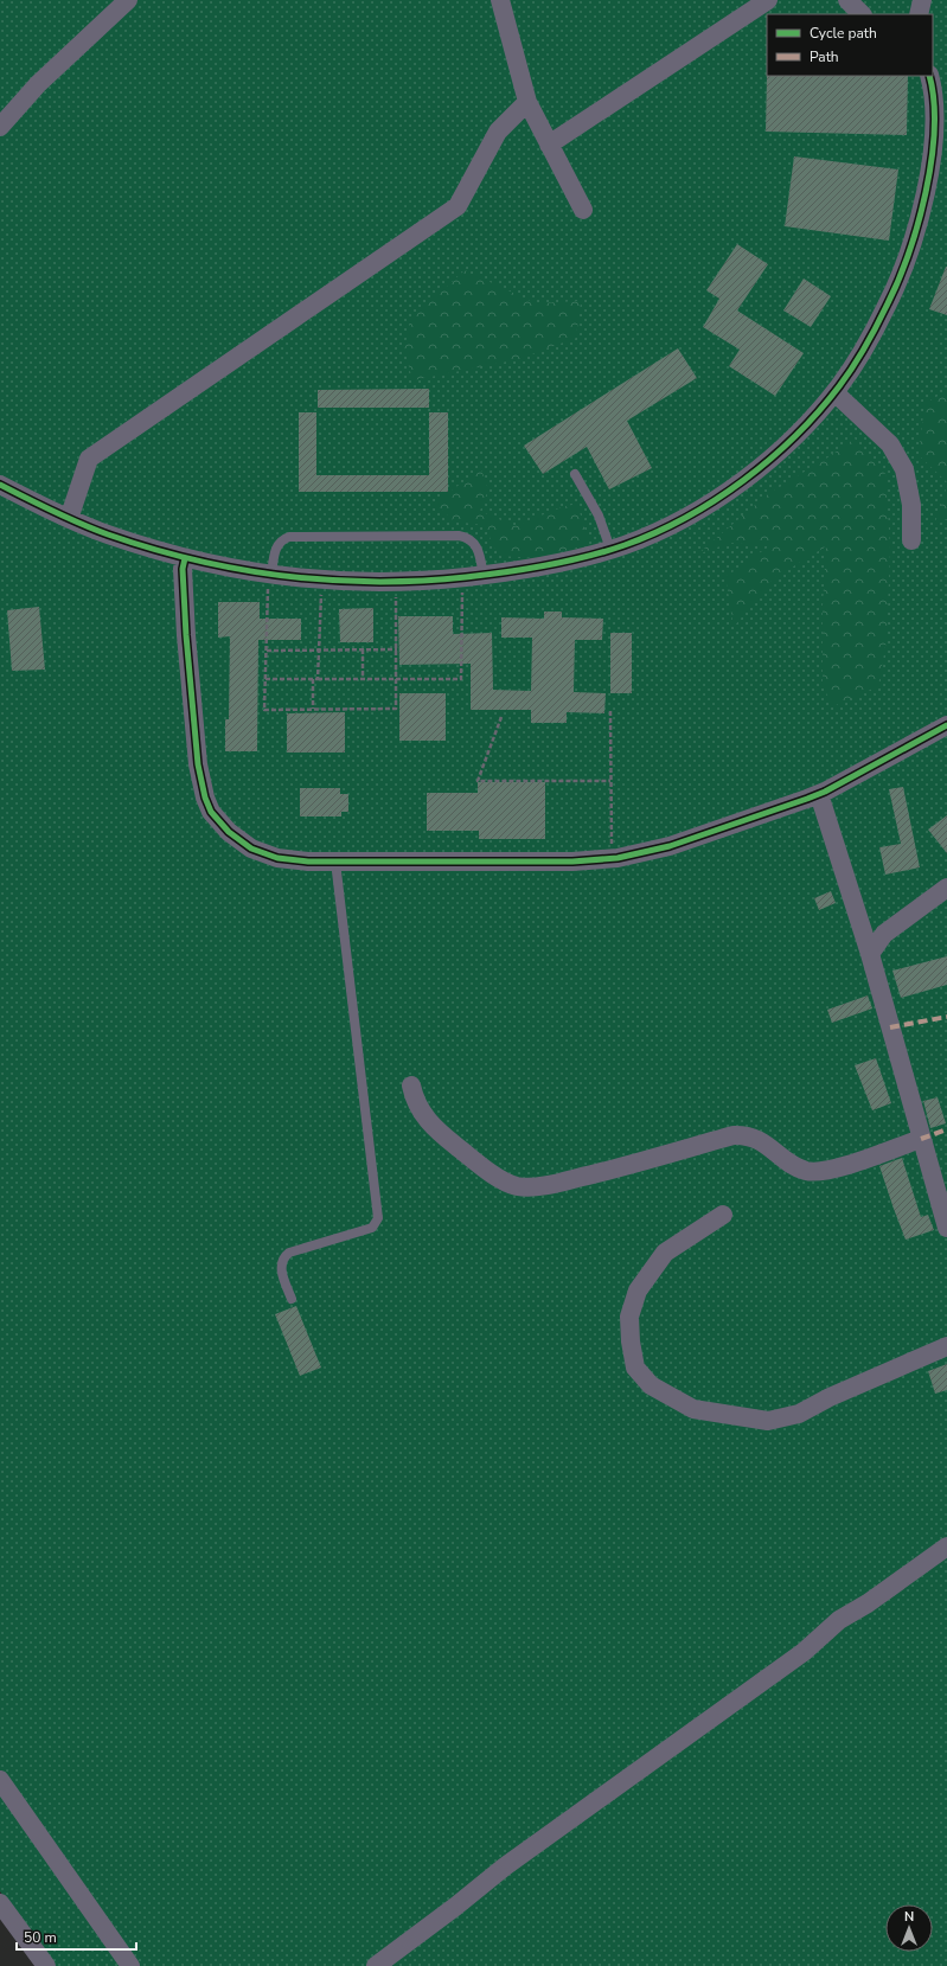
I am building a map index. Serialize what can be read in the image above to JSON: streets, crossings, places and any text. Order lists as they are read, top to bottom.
{
  "legend": ["Cycle path", "Path"],
  "scale_bar": "50 m",
  "north": "top"
}
